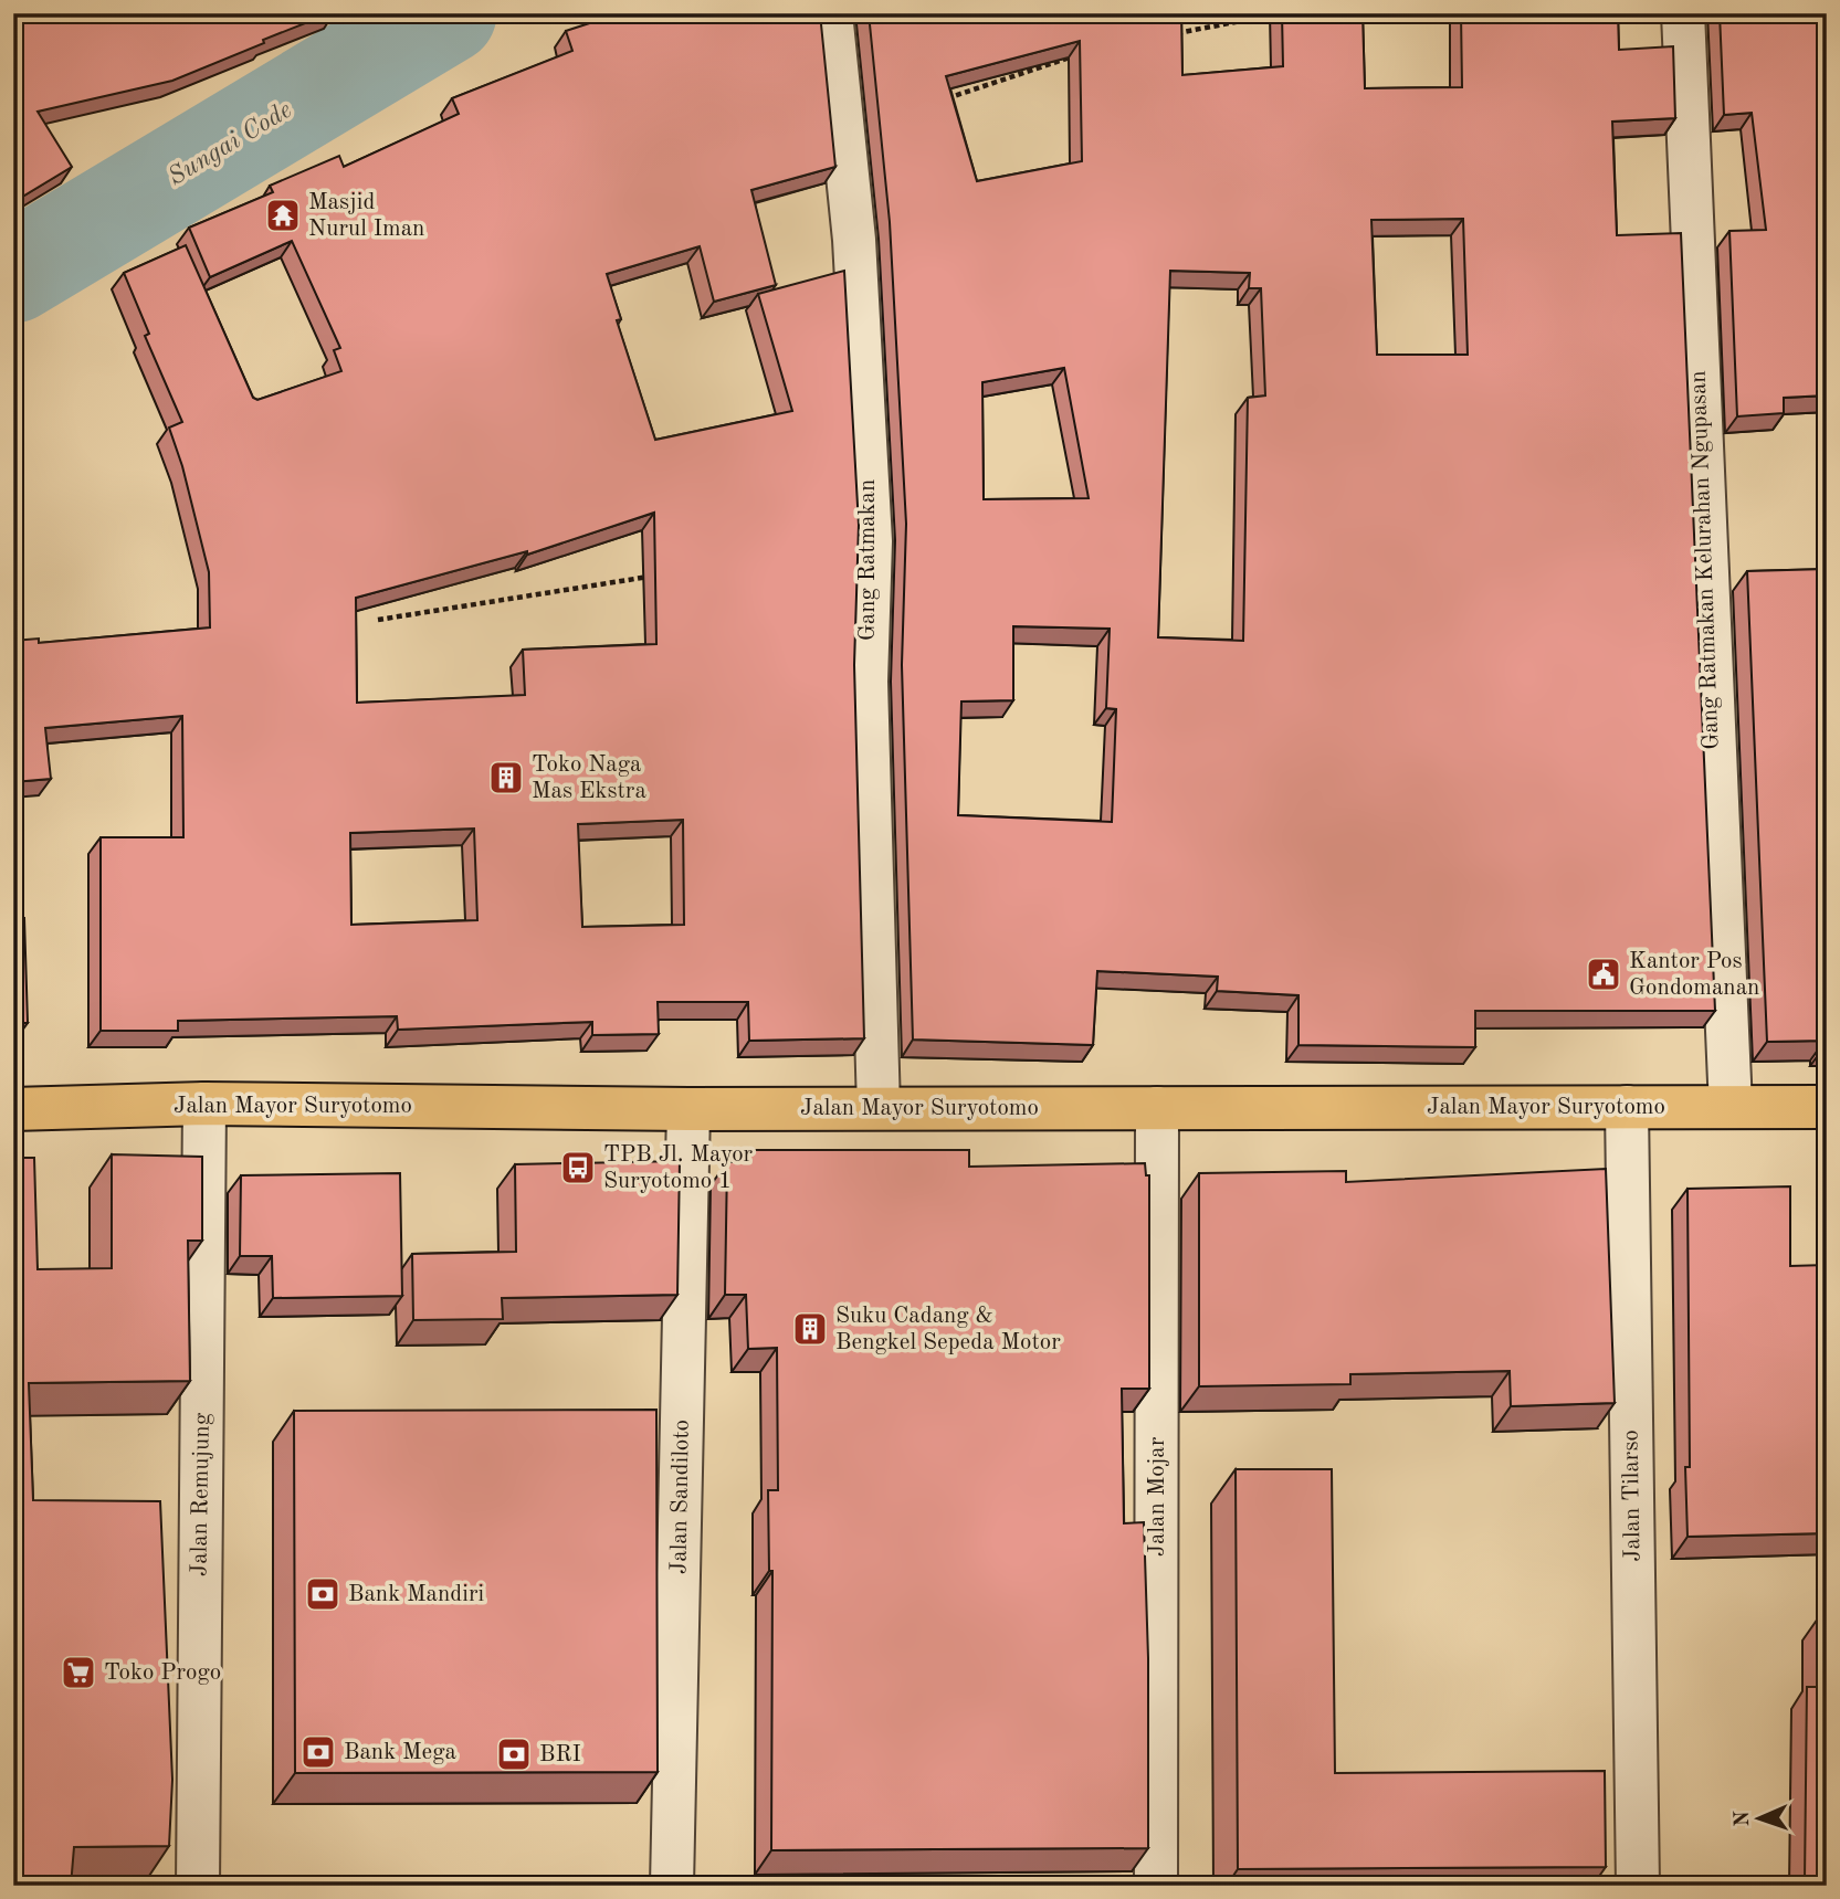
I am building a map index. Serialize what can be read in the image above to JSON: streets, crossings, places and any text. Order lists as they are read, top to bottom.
{
  "streets": {
    "main road": ["Jalan Mayor Suryotomo"],
    "street": [
      "Gang Ratmakan",
      "Gang Ratmakan Kelurahan Ngupasan",
      "Jalan Remujung",
      "Jalan Tilarso",
      "Jalan Sandiloto",
      "Jalan Mojar"
    ]
  },
  "crossings": [
    ["Gang Ratmakan", "Jalan Mayor Suryotomo"],
    ["Gang Ratmakan Kelurahan Ngupasan", "Jalan Mayor Suryotomo"],
    ["Jalan Mayor Suryotomo", "Jalan Remujung"],
    ["Jalan Mayor Suryotomo", "Jalan Tilarso"],
    ["Jalan Mayor Suryotomo", "Jalan Sandiloto"],
    ["Jalan Mayor Suryotomo", "Jalan Mojar"]
  ],
  "water": ["Sungai Code"],
  "places": {
    "temple": ["Masjid Nurul Iman"],
    "building": ["Toko Naga Mas Ekstra", "Suku Cadang & Bengkel Sepeda Motor"],
    "public building": ["Kantor Pos Gondomanan"],
    "bus stop": ["TPB Jl. Mayor Suryotomo 1"],
    "bank": ["Bank Mandiri", "Bank Mega", "BRI"],
    "supermarket": ["Toko Progo"]
  },
  "north": "left"
}
